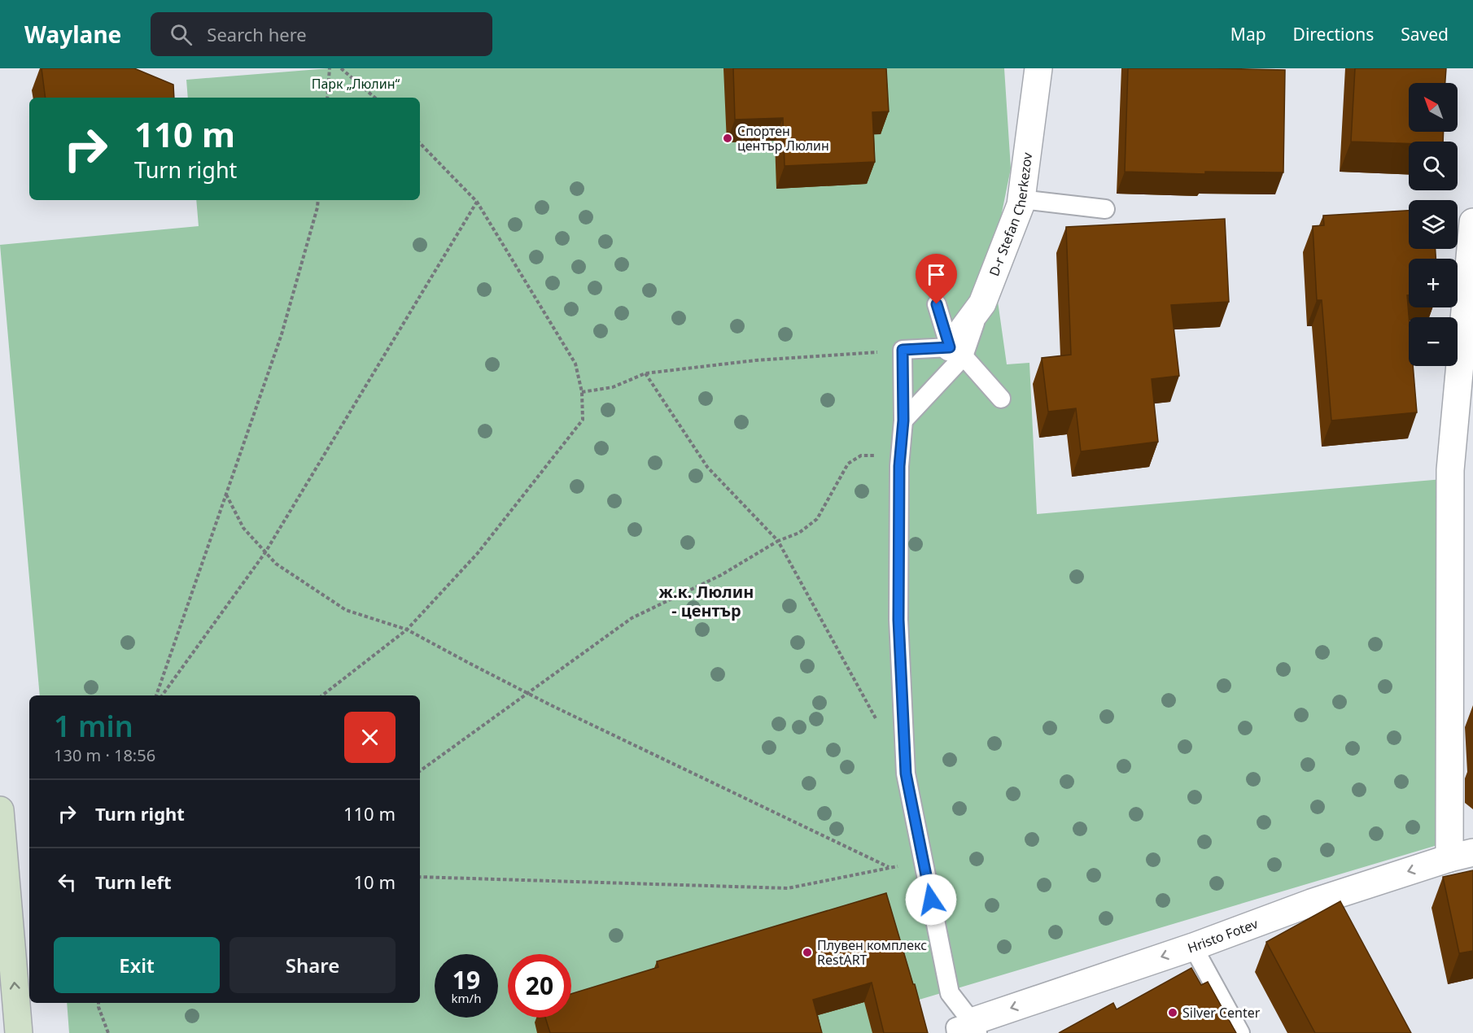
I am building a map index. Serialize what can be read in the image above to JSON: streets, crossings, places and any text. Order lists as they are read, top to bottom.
{
  "streets": {
    "street": ["D-r Stefan Cherkezov", "Hristo Fotev"]
  },
  "one_way": ["Hristo Fotev"],
  "districts": ["ж.к. Люлин - център"],
  "parks": ["Парк „Люлин“"],
  "places": ["Спортен център Люлин", "Плувен комплекс RestART", "Silver Center"],
  "north": "top left",
  "page": {
    "header": "Waylane",
    "search": "Search here",
    "nav": ["Map", "Directions", "Saved"],
    "map_buttons": ["+", "−"],
    "turn": ["110 m", "Turn right"],
    "heading": ["1 min", "130 m · 18:56"],
    "list": [
      {
        "name": "Turn right",
        "value": "110 m"
      },
      {
        "name": "Turn left",
        "value": "10 m"
      }
    ],
    "buttons": ["Exit", "Share"],
    "speed": "19 km/h",
    "limit": "20"
  }
}
